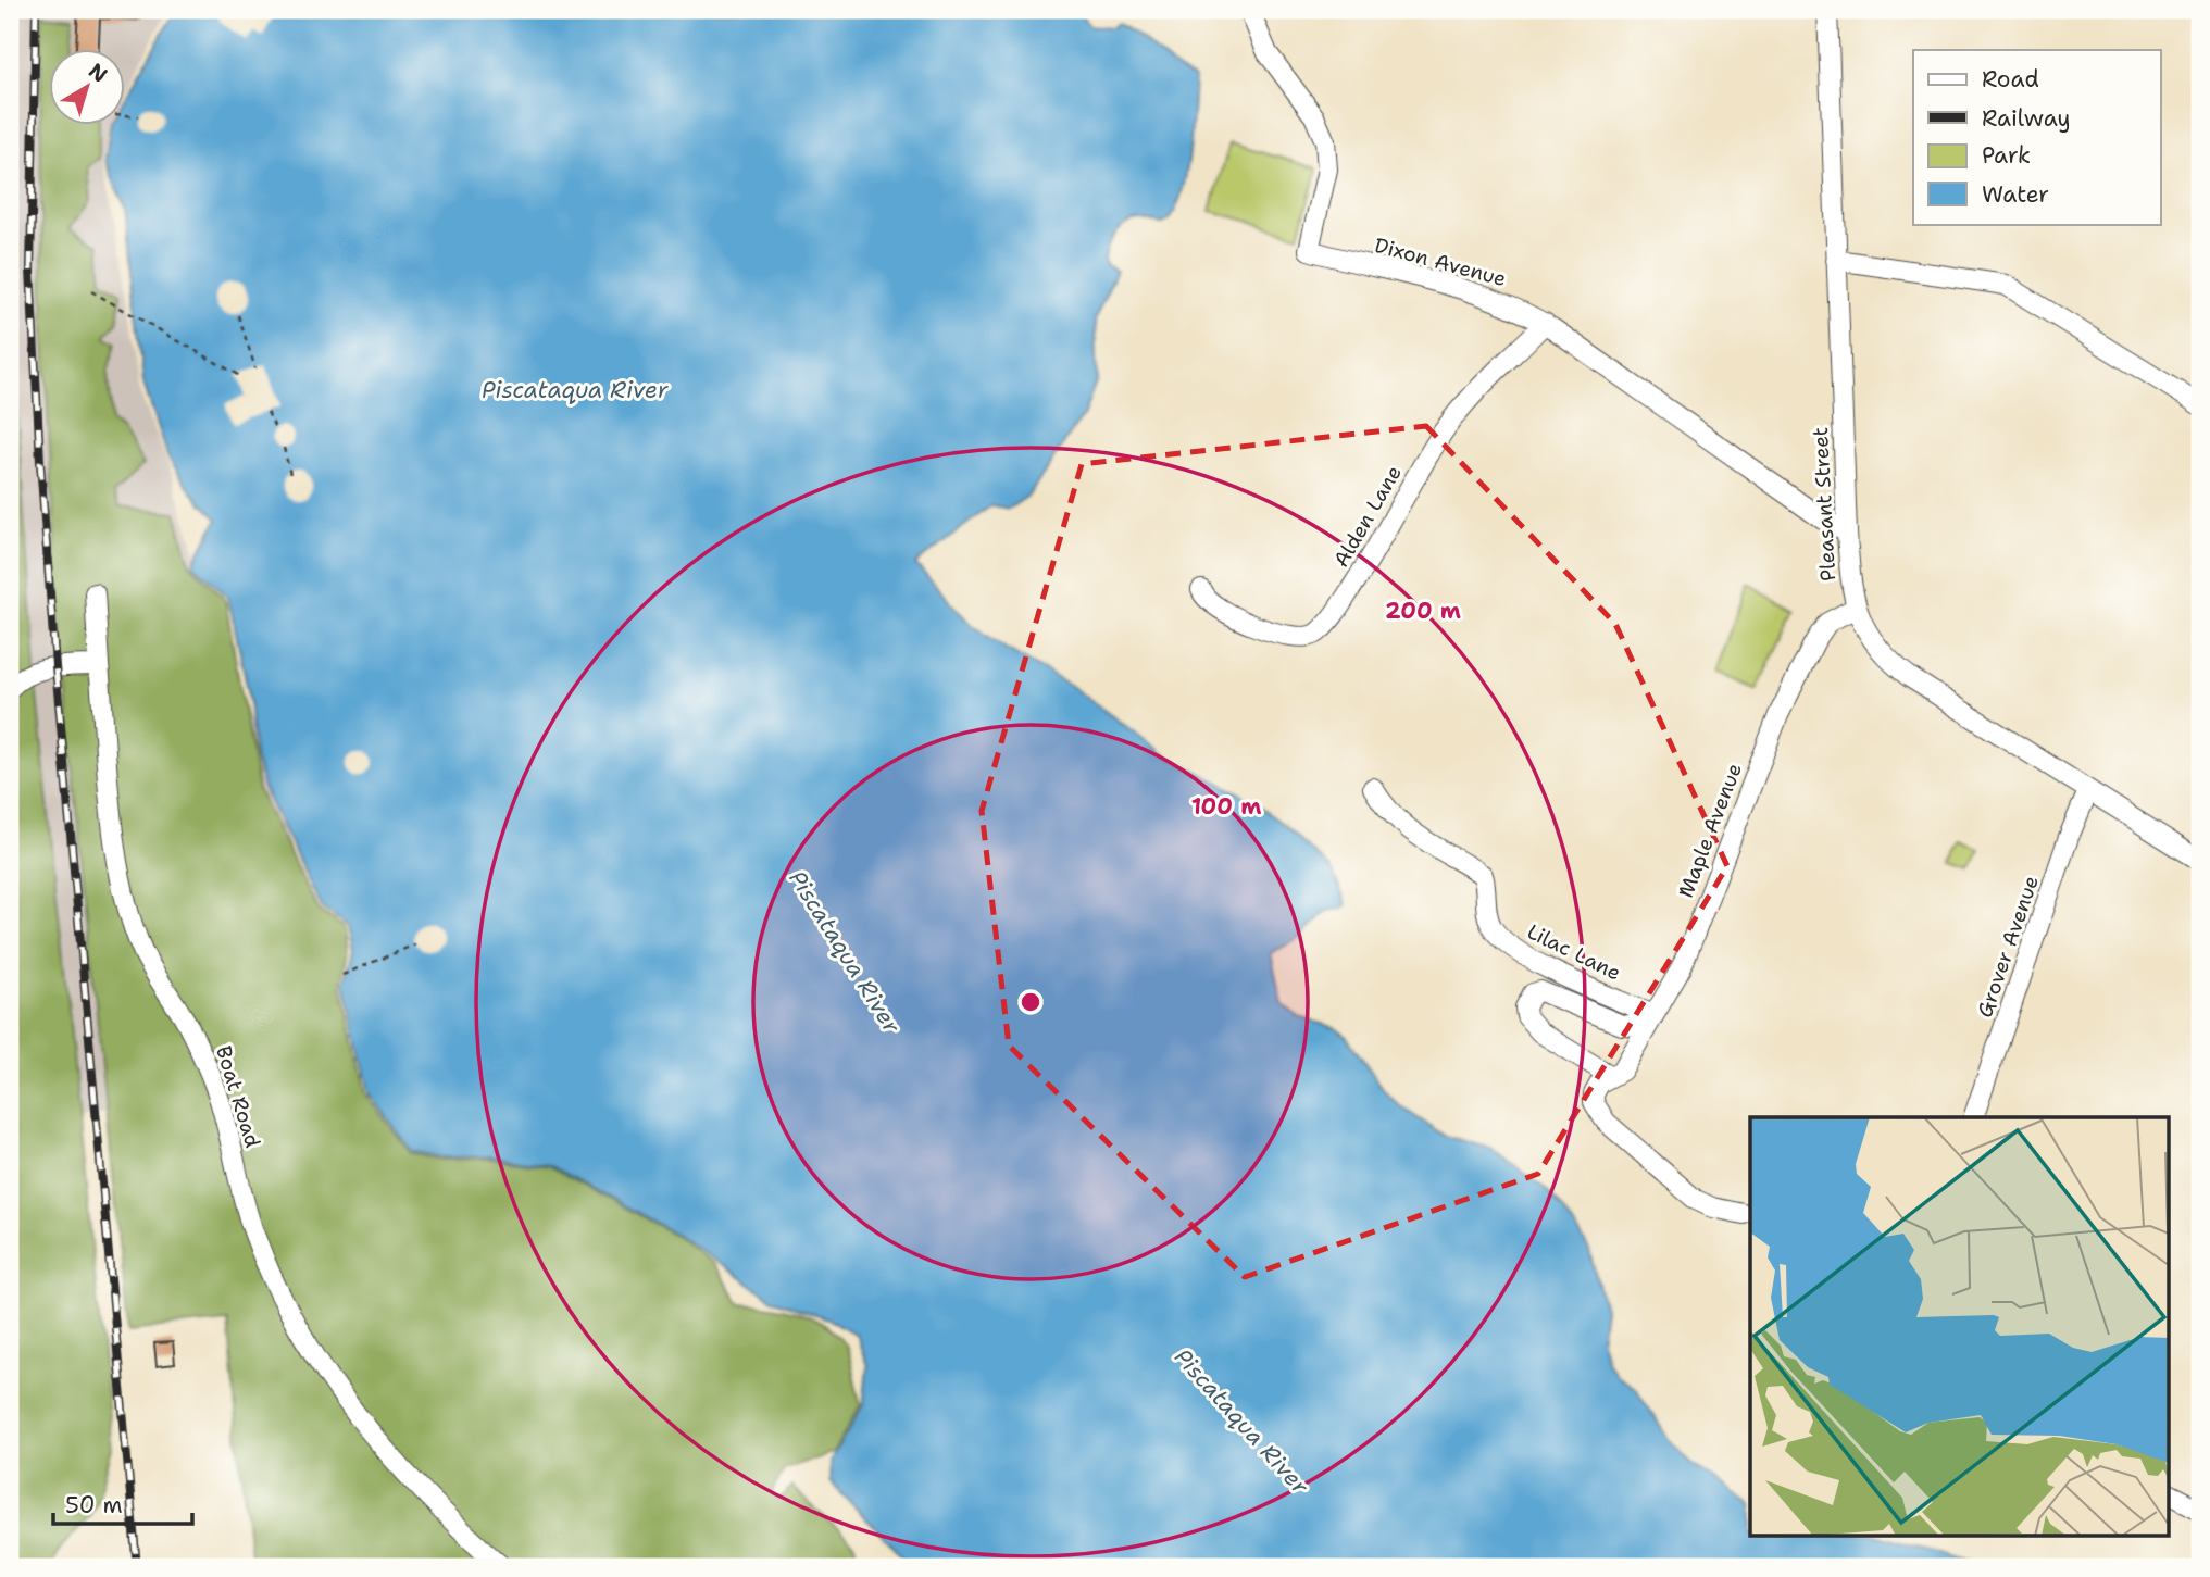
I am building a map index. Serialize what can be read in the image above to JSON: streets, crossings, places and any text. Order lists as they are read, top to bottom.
{
  "streets": {
    "street": [
      "Dixon Avenue",
      "Pleasant Street",
      "Alden Lane",
      "Maple Avenue",
      "Grover Avenue",
      "Lilac Lane",
      "Boat Road"
    ]
  },
  "crossings": [
    ["Dixon Avenue", "Pleasant Street"],
    ["Dixon Avenue", "Alden Lane"],
    ["Pleasant Street", "Maple Avenue"],
    ["Pleasant Street", "Grover Avenue"],
    ["Maple Avenue", "Lilac Lane"]
  ],
  "water": ["Piscataqua River"],
  "legend": [
    "Road",
    "Railway",
    "Park",
    "Water"
  ],
  "scale_bar": "50 m",
  "north": "top right",
  "rings": ["200 m", "100 m"]
}
